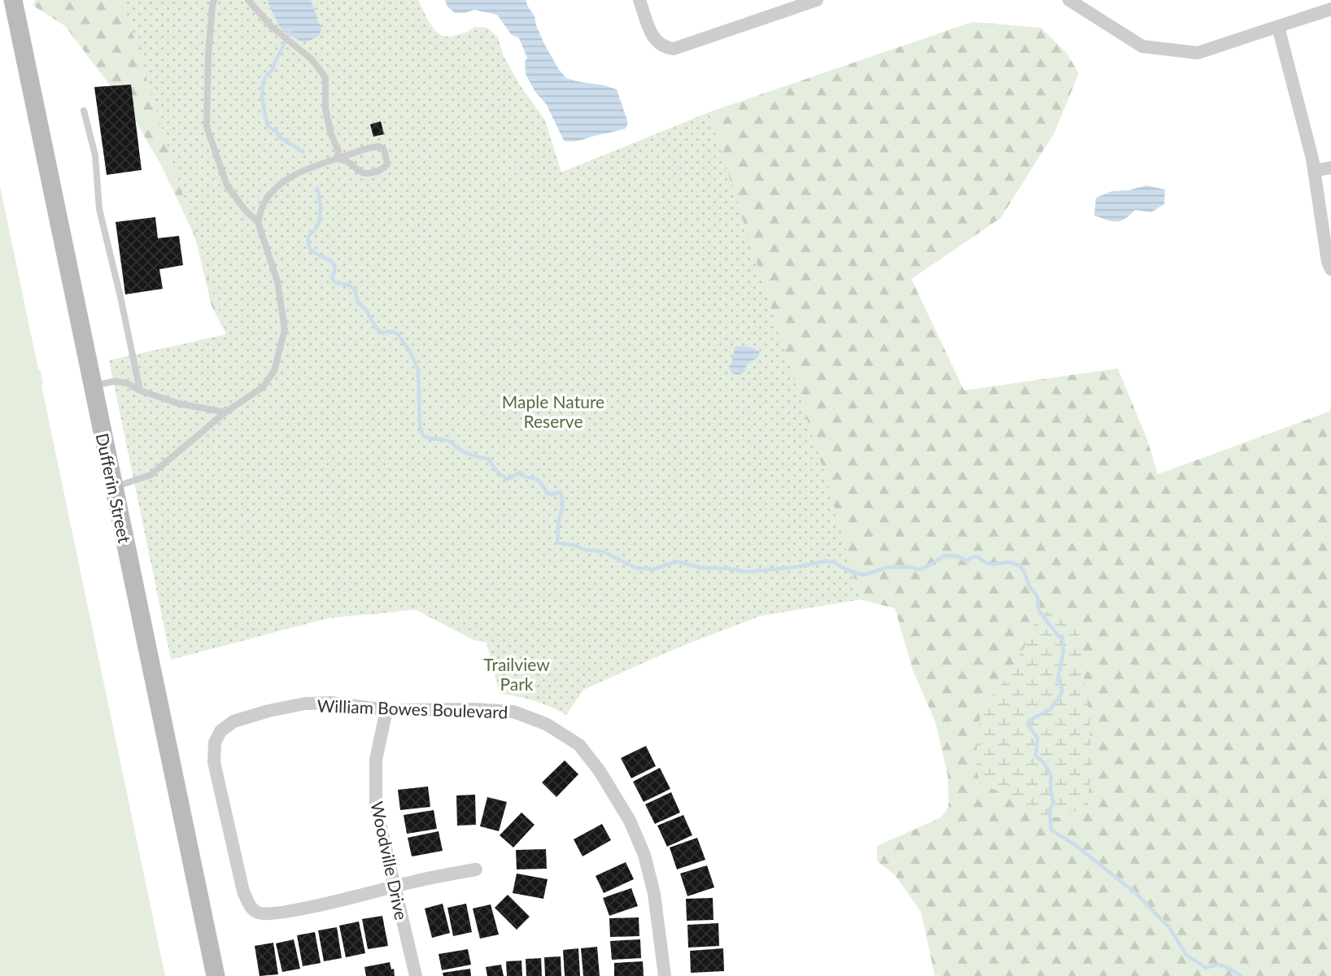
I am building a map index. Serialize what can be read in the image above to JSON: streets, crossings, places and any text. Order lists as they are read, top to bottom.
{
  "streets": {
    "main road": ["Dufferin Street"],
    "street": ["William Bowes Boulevard", "Woodville Drive"]
  },
  "crossings": [
    ["William Bowes Boulevard", "Woodville Drive"]
  ],
  "parks": ["Maple Nature Reserve", "Trailview Park"]
}
